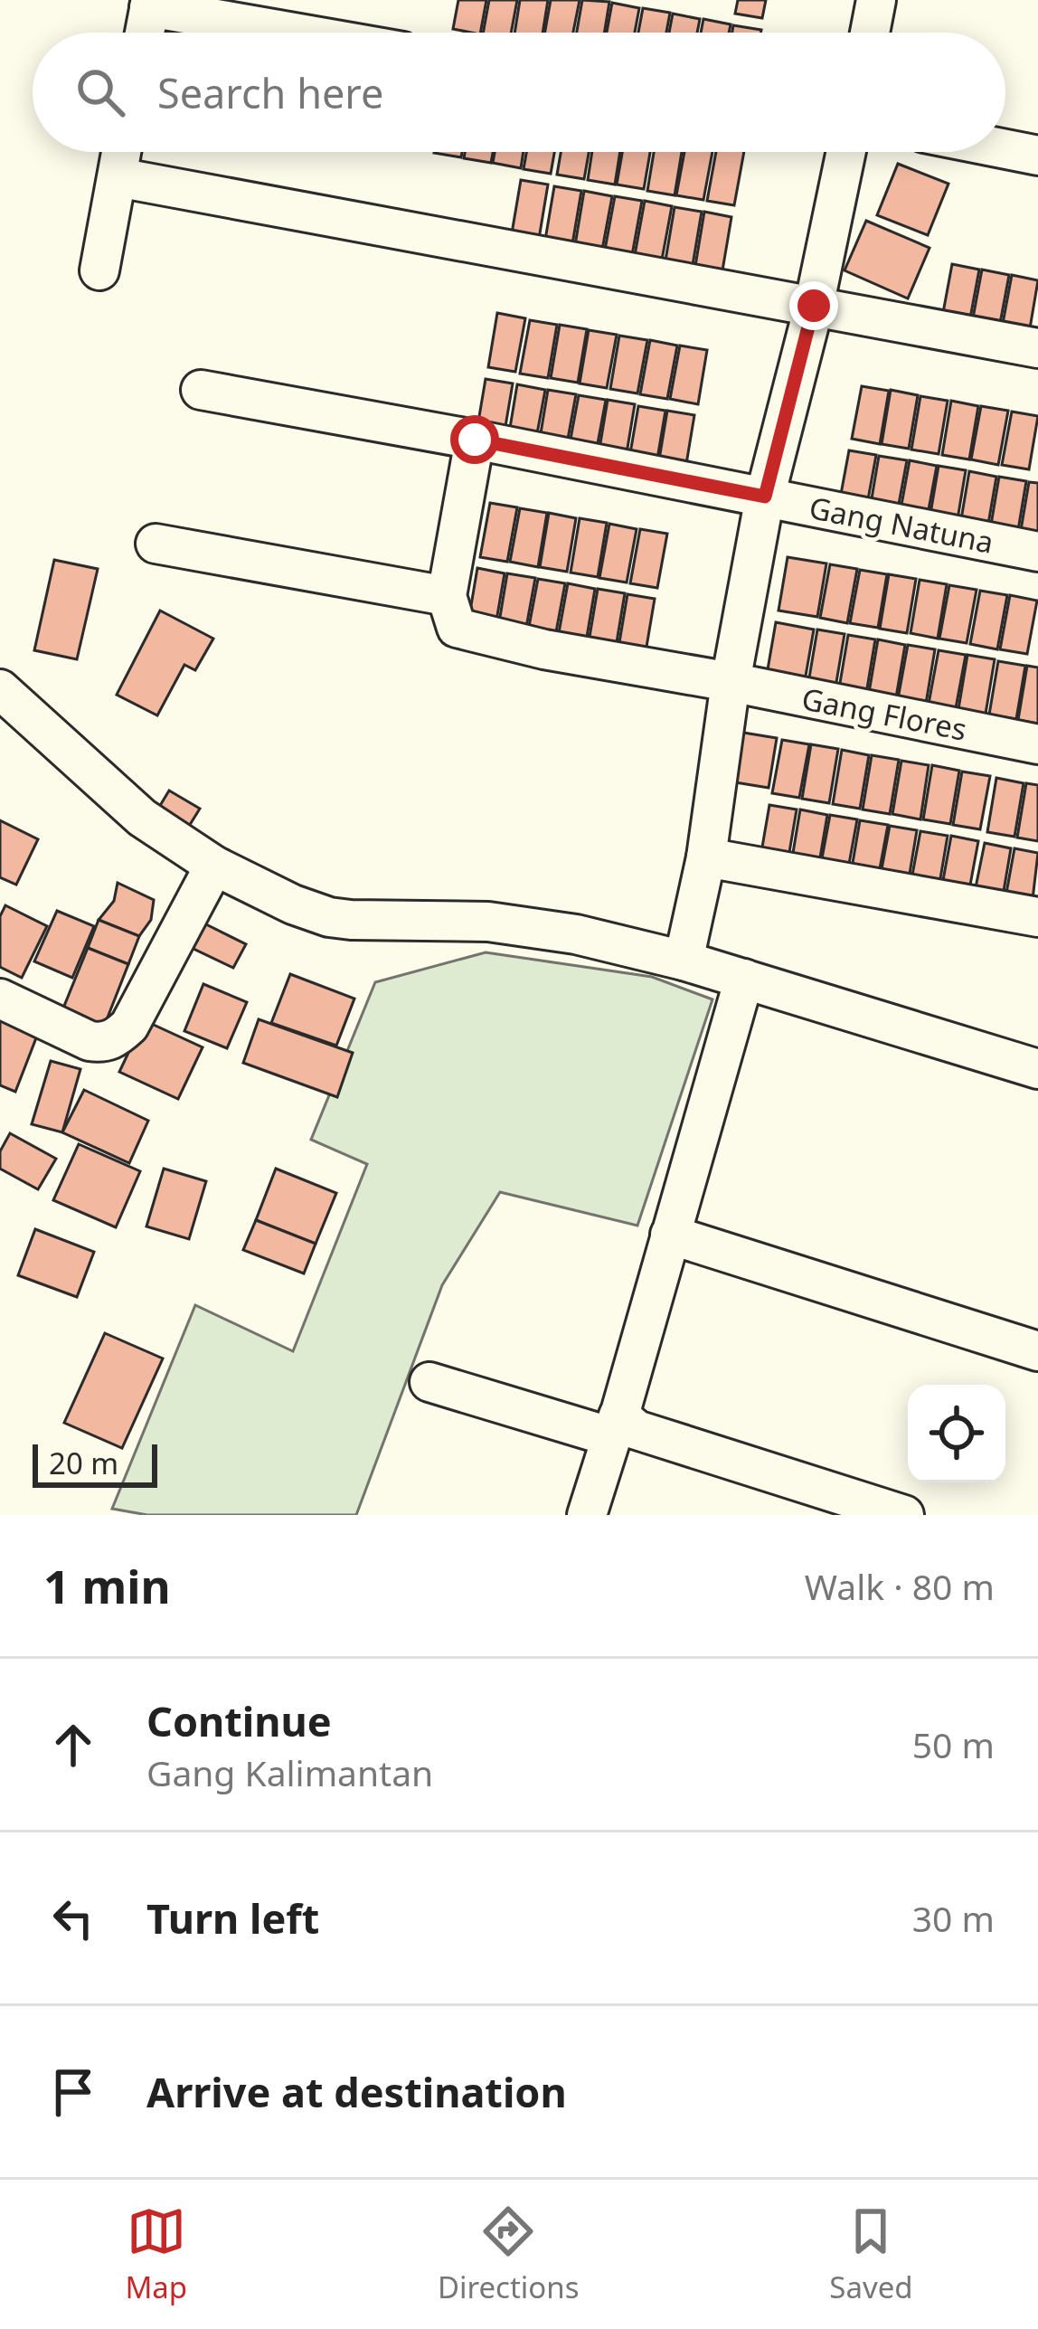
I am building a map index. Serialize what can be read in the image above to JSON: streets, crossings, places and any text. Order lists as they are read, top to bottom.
{
  "streets": {
    "street": ["Gang Natuna", "Gang Flores"]
  },
  "scale_bar": "20 m",
  "page": {
    "search": "Search here",
    "scale": "20 m",
    "heading": ["1 min", "Walk · 80 m"],
    "list": [
      ["Continue", "Gang Kalimantan", "50 m"],
      ["Turn left", "30 m"],
      "Arrive at destination"
    ],
    "nav": ["Map", "Directions", "Saved"]
  }
}
